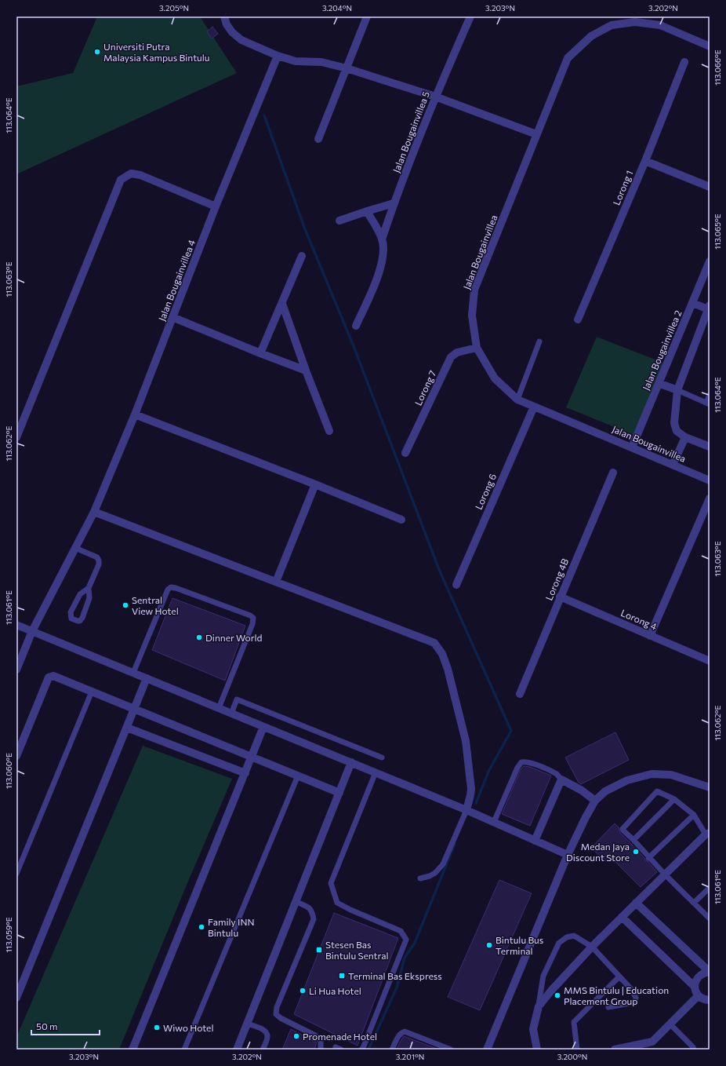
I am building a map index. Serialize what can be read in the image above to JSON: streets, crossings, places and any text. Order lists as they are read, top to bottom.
{
  "streets": {
    "street": [
      "Jalan Bougainvillea 5",
      "Lorong 1",
      "Jalan Bougainvillea",
      "Jalan Bougainvillea 4",
      "Jalan Bougainvillea 2",
      "Lorong 7",
      "Lorong 6",
      "Lorong 4B",
      "Lorong 4"
    ]
  },
  "crossings": [
    ["Jalan Bougainvillea", "Jalan Bougainvillea 2"],
    ["Jalan Bougainvillea", "Lorong 7"],
    ["Jalan Bougainvillea", "Lorong 6"],
    ["Lorong 4B", "Lorong 4"]
  ],
  "places": {
    "other": [
      "Universiti Putra Malaysia Kampus Bintulu",
      "Sentral View Hotel",
      "Dinner World",
      "Medan Jaya Discount Store",
      "Family INN Bintulu",
      "Bintulu Bus Terminal",
      "Li Hua Hotel",
      "MMS Bintulu | Education Placement Group",
      "Wiwo Hotel",
      "Promenade Hotel"
    ],
    "transit": ["Stesen Bas Bintulu Sentral", "Terminal Bas Ekspress"]
  },
  "scale_bar": "50 m",
  "coordinates": [
    "3.205°N",
    "3.204°N",
    "3.203°N",
    "3.202°N",
    "113.066°E",
    "113.064°E",
    "113.065°E",
    "113.063°E",
    "113.062°E",
    "113.061°E",
    "113.060°E",
    "113.059°E",
    "3.201°N",
    "3.200°N"
  ]
}
